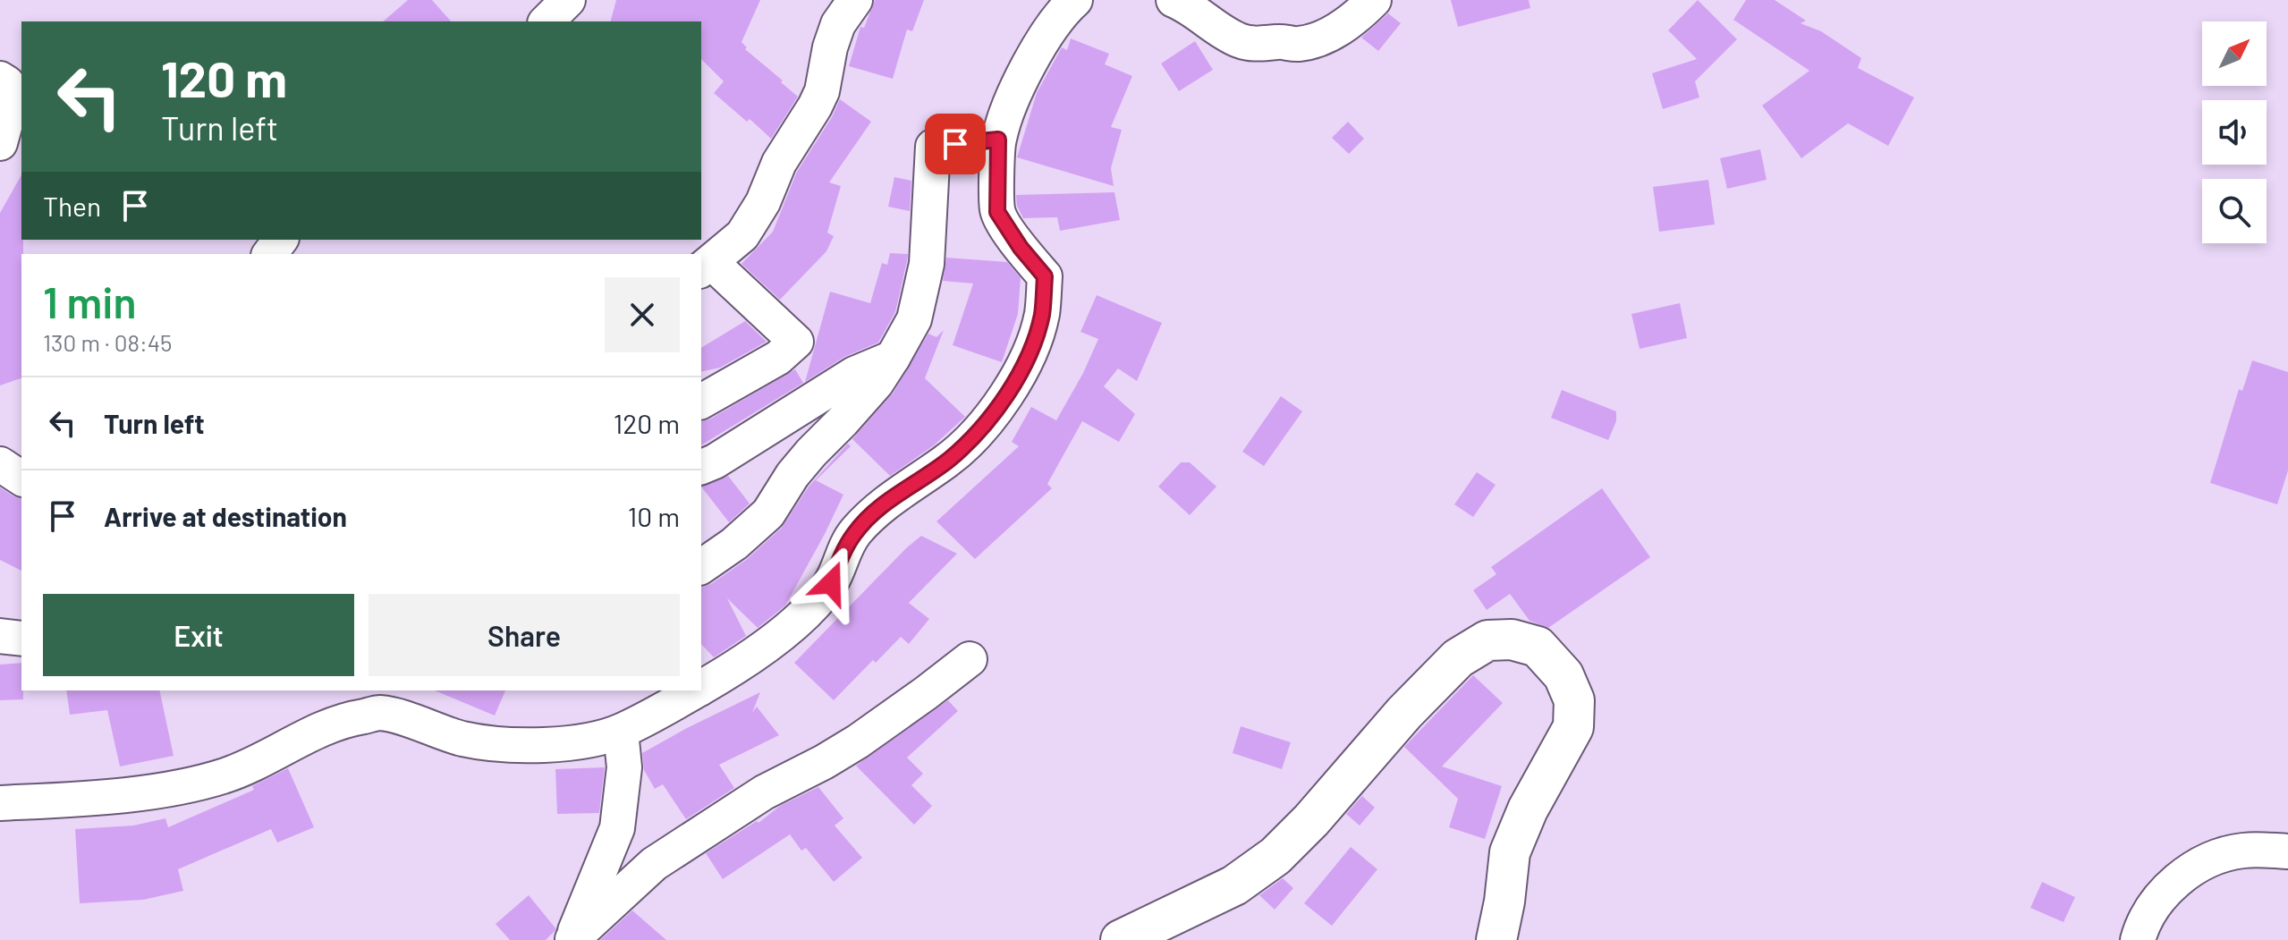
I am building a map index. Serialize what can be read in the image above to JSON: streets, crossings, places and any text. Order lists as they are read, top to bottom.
{
  "north": "top right",
  "page": {
    "turn": ["120 m", "Turn left"],
    "then": "Then",
    "heading": ["1 min", "130 m · 08:45"],
    "list": [
      {
        "name": "Turn left",
        "value": "120 m"
      },
      {
        "name": "Arrive at destination",
        "value": "10 m"
      }
    ],
    "buttons": ["Exit", "Share"]
  }
}
